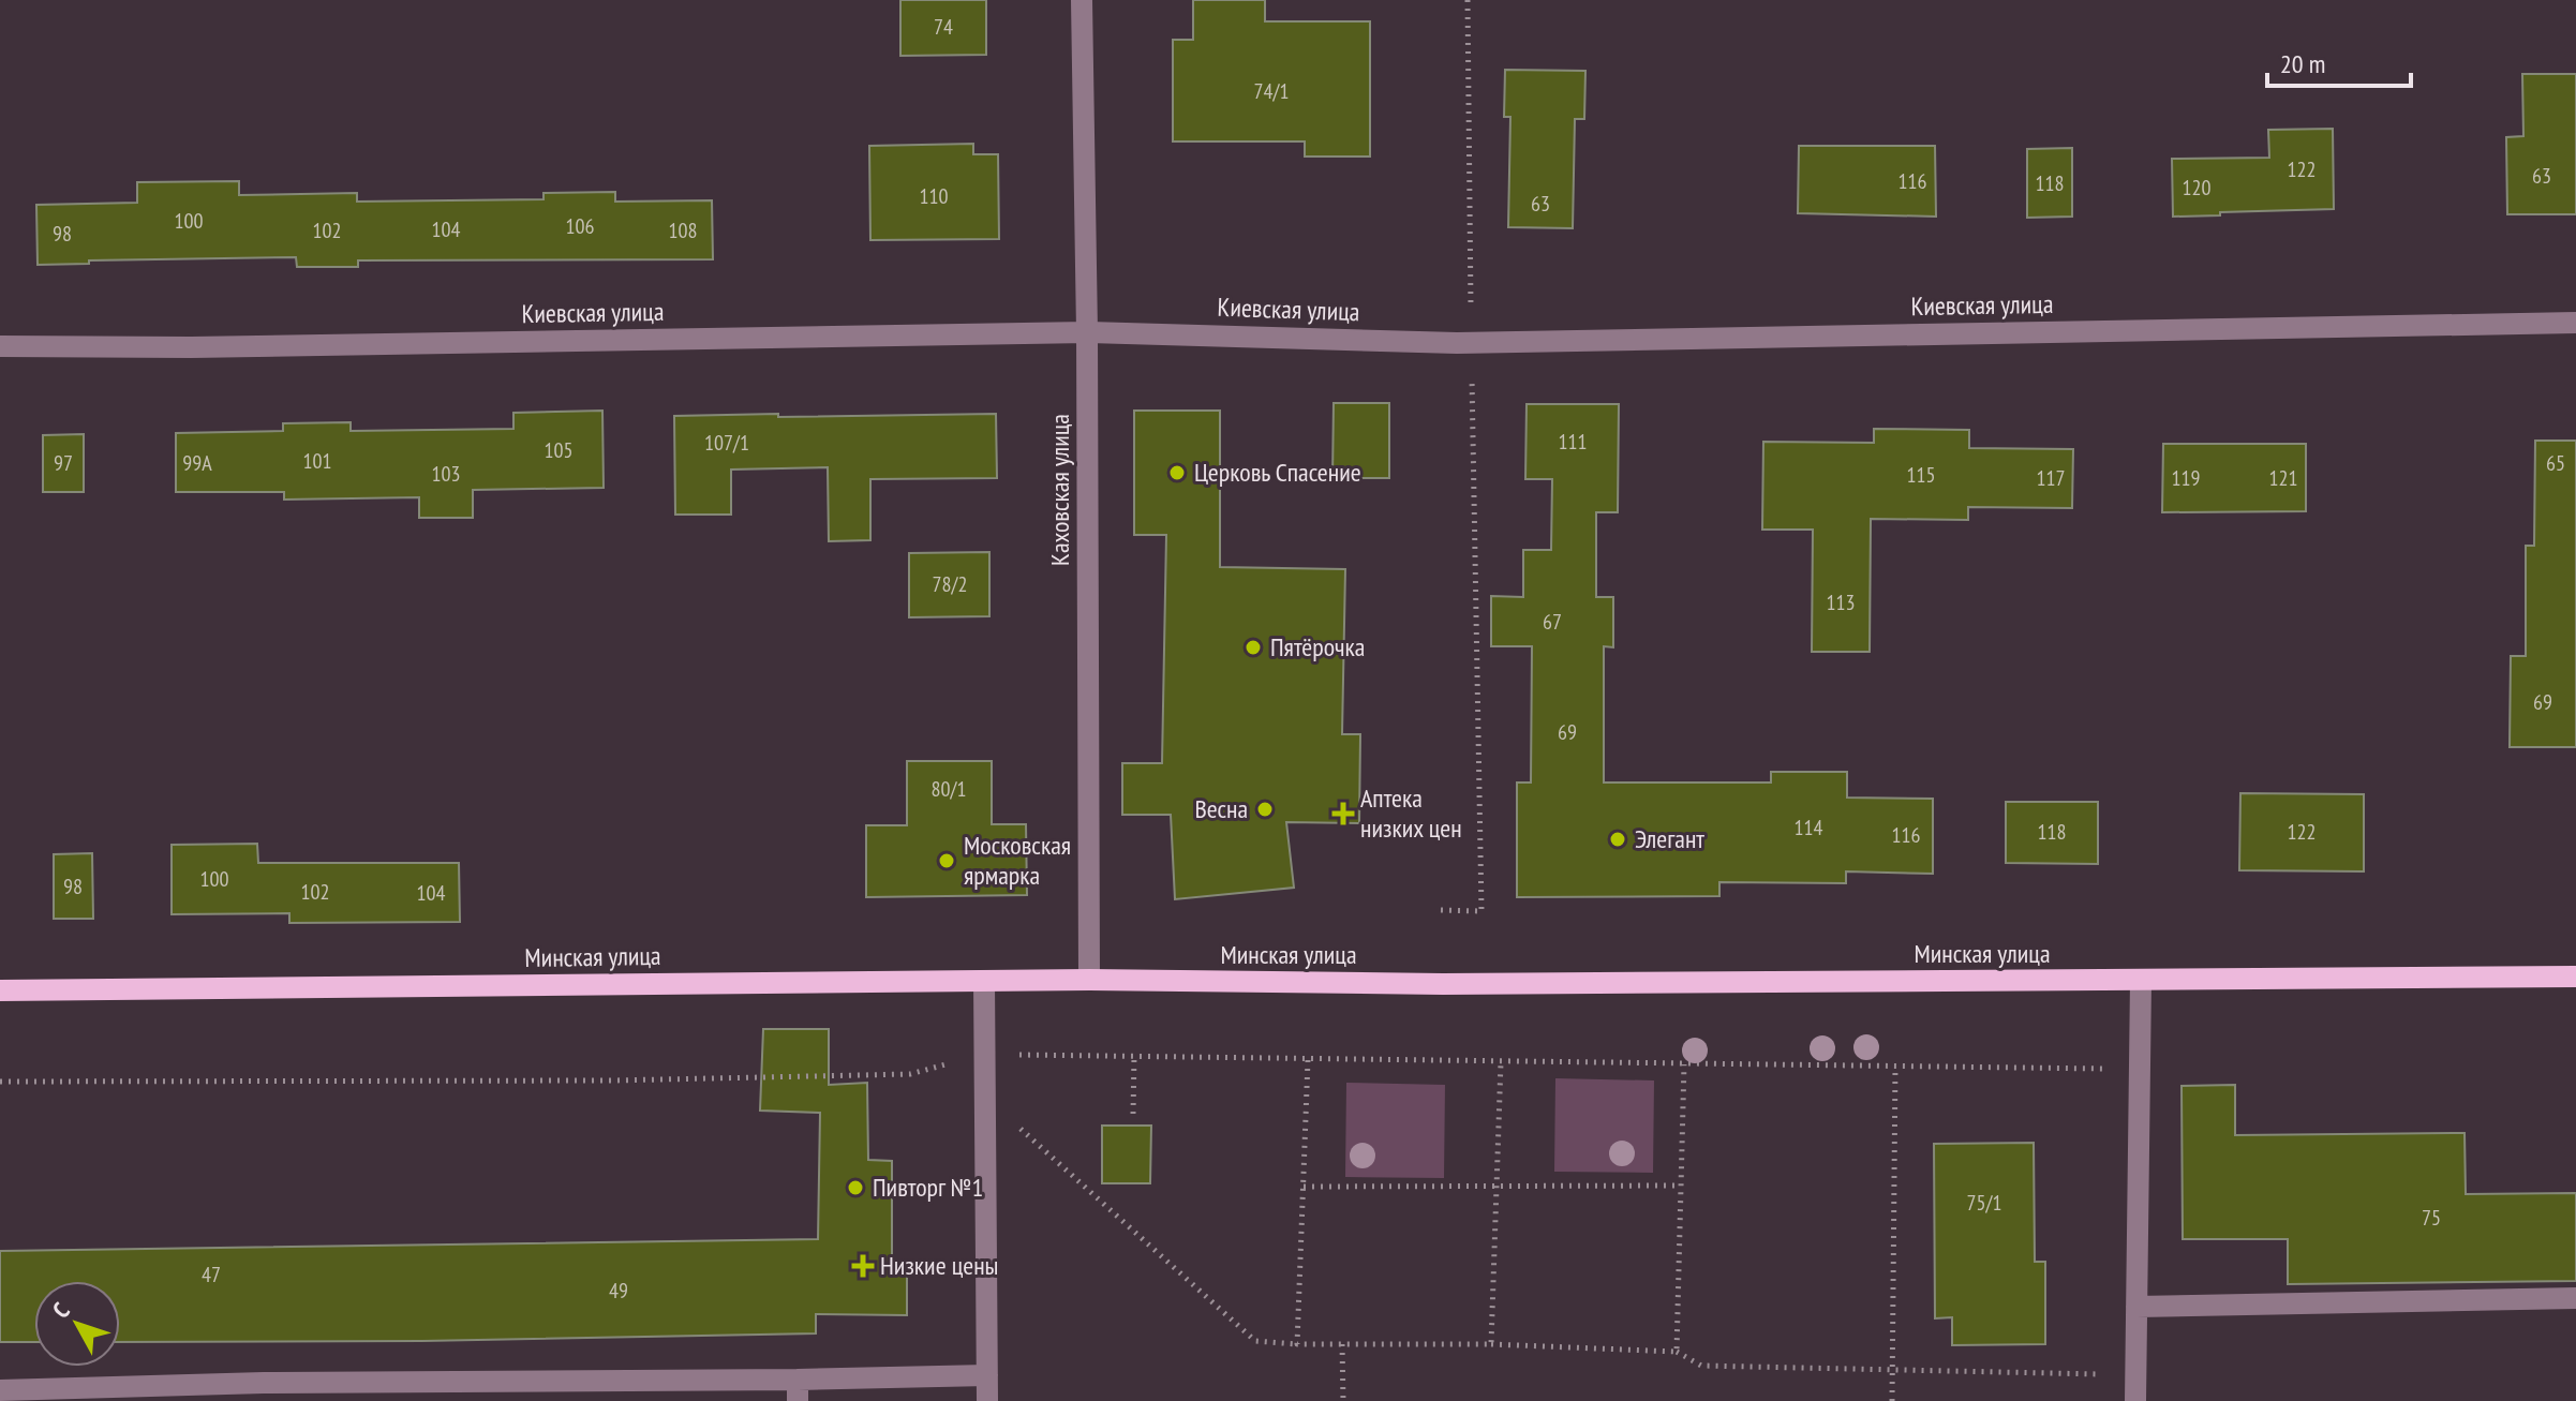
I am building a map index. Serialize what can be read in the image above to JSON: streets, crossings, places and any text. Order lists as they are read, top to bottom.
{
  "streets": {
    "main road": ["Минская улица"],
    "street": ["Киевская улица", "Каховская улица"]
  },
  "crossings": [
    ["Киевская улица", "Каховская улица"],
    ["Каховская улица", "Минская улица"]
  ],
  "places": {
    "other": [
      "Церковь Спасение",
      "Пятёрочка",
      "Весна",
      "Элегант",
      "Московская ярмарка",
      "Пивторг №1"
    ],
    "health": ["Аптека низких цен", "Низкие цены"]
  },
  "house_numbers": [
    "74",
    "74/1",
    "122",
    "63",
    "116",
    "118",
    "120",
    "110",
    "63",
    "100",
    "106",
    "104",
    "102",
    "108",
    "98",
    "111",
    "107/1",
    "105",
    "101",
    "97",
    "99А",
    "65",
    "103",
    "115",
    "117",
    "119",
    "121",
    "78/2",
    "113",
    "67",
    "69",
    "69",
    "80/1",
    "114",
    "118",
    "122",
    "116",
    "100",
    "98",
    "102",
    "104",
    "75/1",
    "75",
    "47",
    "49"
  ],
  "scale_bar": "20 m",
  "north": "top left"
}
